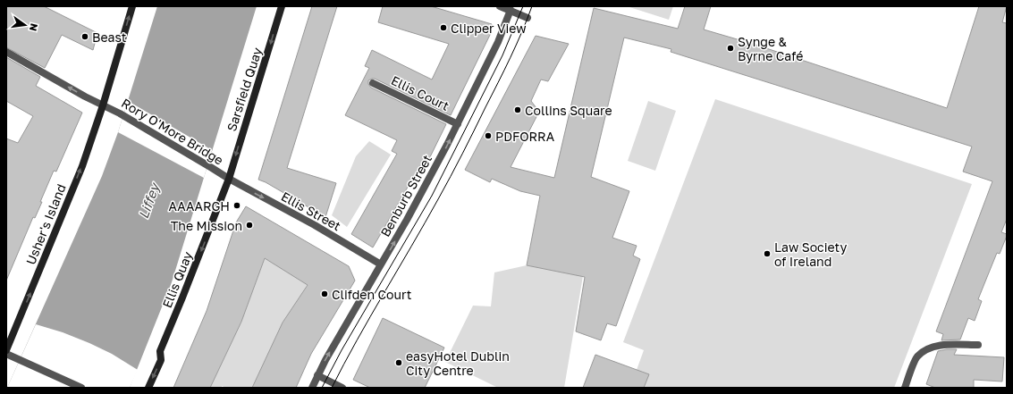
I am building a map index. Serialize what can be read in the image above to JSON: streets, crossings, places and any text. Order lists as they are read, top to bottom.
{
  "streets": {
    "main road": ["Sarsfield Quay", "Usher's Island", "Ellis Quay"],
    "street": [
      "Ellis Court",
      "Rory O'More Bridge",
      "Benburb Street",
      "Ellis Street"
    ]
  },
  "crossings": [
    ["Sarsfield Quay", "Rory O'More Bridge"],
    ["Sarsfield Quay", "Ellis Street"],
    ["Sarsfield Quay", "Ellis Quay"],
    ["Ellis Court", "Benburb Street"],
    ["Rory O'More Bridge", "Ellis Street"],
    ["Rory O'More Bridge", "Usher's Island"],
    ["Rory O'More Bridge", "Ellis Quay"],
    ["Benburb Street", "Ellis Street"],
    ["Ellis Street", "Ellis Quay"]
  ],
  "one_way": [
    "Sarsfield Quay",
    "Rory O'More Bridge",
    "Benburb Street",
    "Ellis Street",
    "Usher's Island",
    "Ellis Quay"
  ],
  "water": ["Liffey"],
  "places": [
    "Clipper View",
    "Beast",
    "Synge & Byrne Café",
    "Collins Square",
    "PDFORRA",
    "AAAARGH",
    "The Mission",
    "Law Society of Ireland",
    "Clifden Court",
    "easyHotel Dublin City Centre"
  ],
  "north": "right"
}
